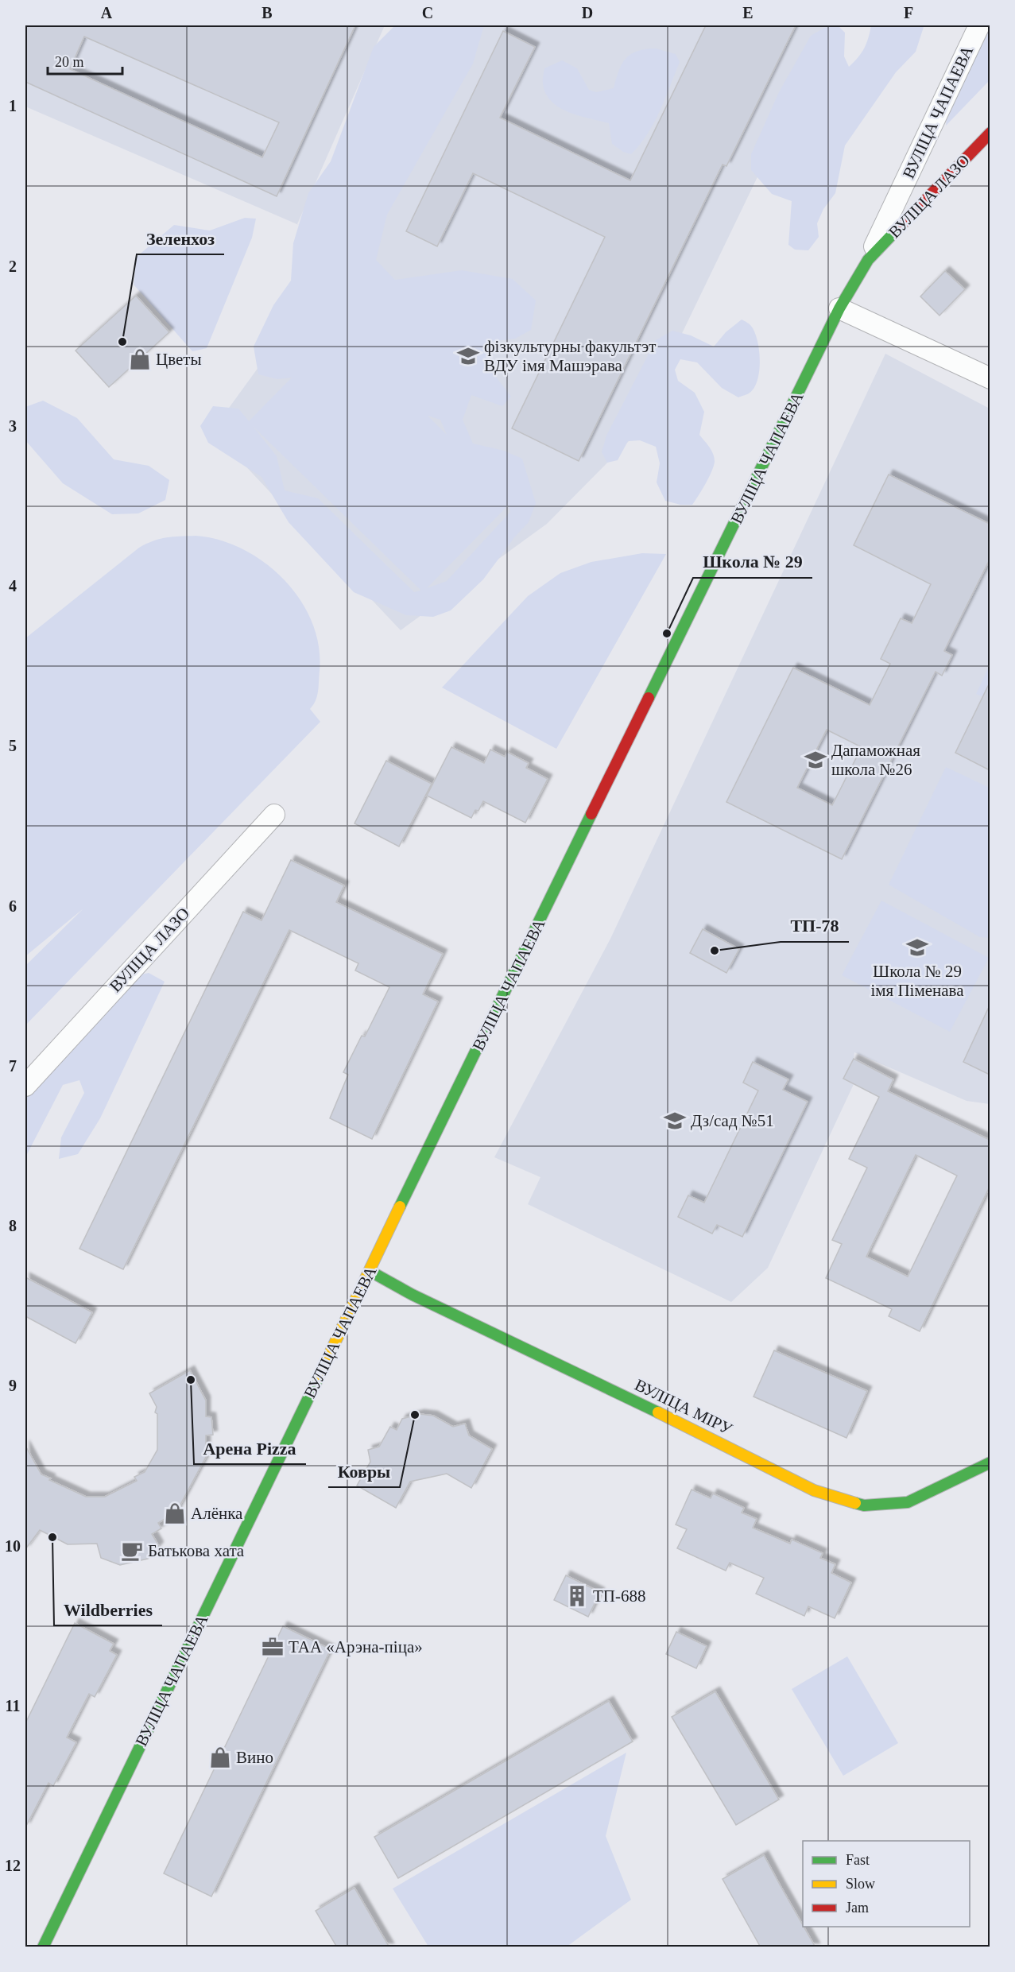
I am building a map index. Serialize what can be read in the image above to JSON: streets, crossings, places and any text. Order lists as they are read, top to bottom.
{
  "streets": {
    "street": ["ВУЛІЦА ЧАПАЕВА", "ВУЛІЦА ЛАЗО", "ВУЛІЦА МІРУ"]
  },
  "crossings": [
    ["ВУЛІЦА ЧАПАЕВА", "ВУЛІЦА ЛАЗО"],
    ["ВУЛІЦА ЧАПАЕВА", "ВУЛІЦА МІРУ"]
  ],
  "places": {
    "other": [
      "Зеленхоз",
      "Школа № 29",
      "ТП-78",
      "Арена Pizza",
      "Ковры",
      "Wildberries"
    ],
    "school or university": [
      "фізкультурны факультэт ВДУ імя Машэрава",
      "Дапаможная школа №26",
      "Школа № 29 імя Піменава",
      "Дз/сад №51"
    ],
    "shop": ["Цветы", "Алёнка", "Вино"],
    "cafe": ["Батькова хата"],
    "building": ["ТП-688"],
    "office": ["ТАА «Арэна-піца»"]
  },
  "legend": ["Fast", "Slow", "Jam"],
  "scale_bar": "20 m",
  "grid": {
    "columns": [
      "A",
      "B",
      "C",
      "D",
      "E",
      "F"
    ],
    "rows": [
      "1",
      "2",
      "3",
      "4",
      "5",
      "6",
      "7",
      "8",
      "9",
      "10",
      "11",
      "12"
    ]
  }
}
